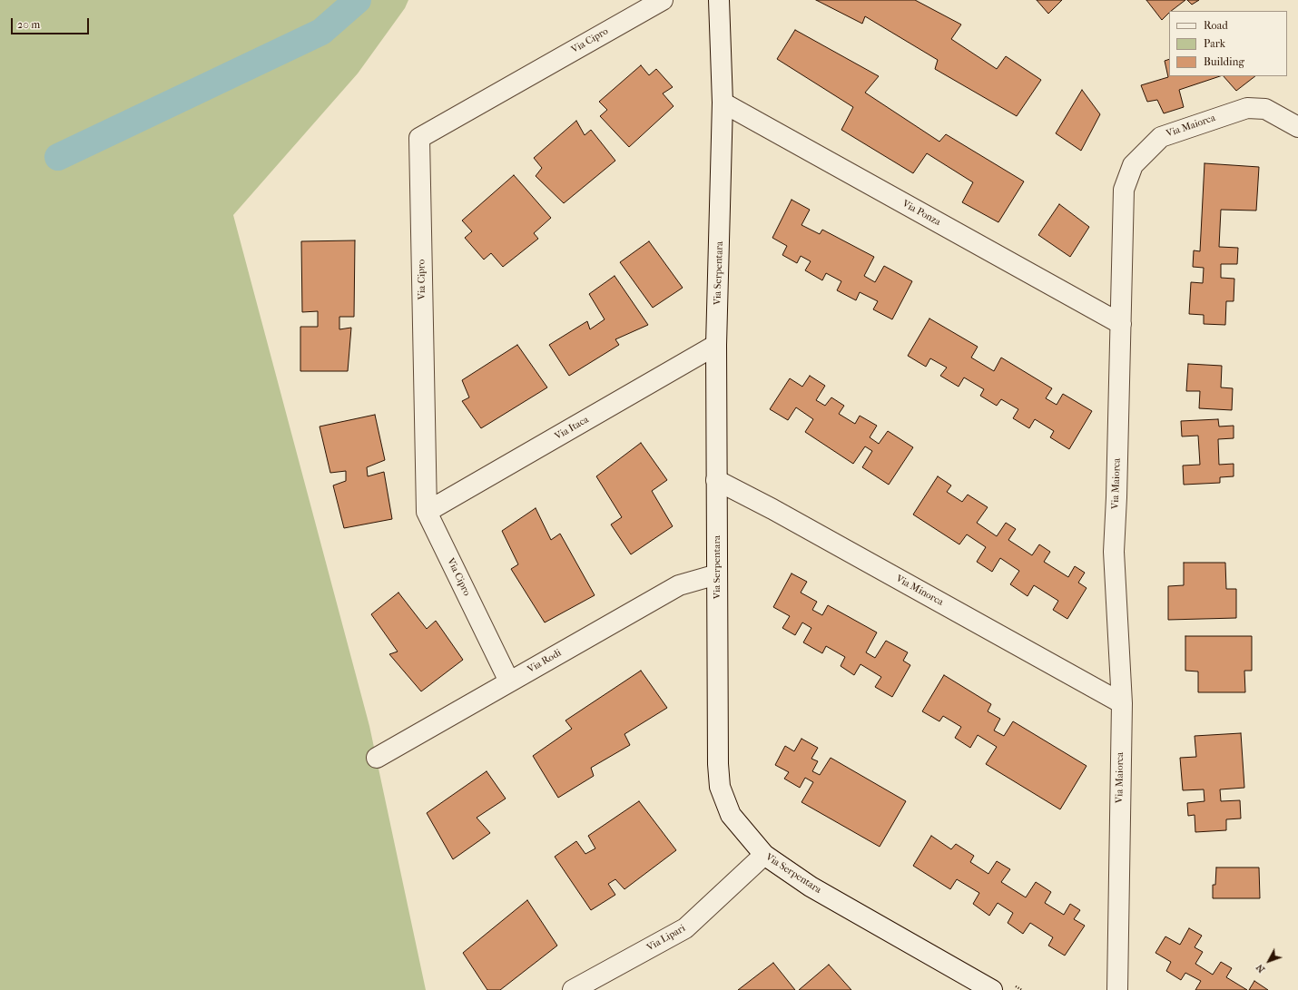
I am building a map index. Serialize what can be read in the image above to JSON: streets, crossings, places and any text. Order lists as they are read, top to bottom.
{
  "streets": {
    "street": [
      "Via Cipro",
      "Via Maiorca",
      "Via Ponza",
      "Via Serpentara",
      "Via Itaca",
      "Via Minorca",
      "Via Rodi",
      "Via Lipari"
    ]
  },
  "crossings": [
    ["Via Cipro", "Via Itaca"],
    ["Via Cipro", "Via Rodi"],
    ["Via Maiorca", "Via Ponza"],
    ["Via Maiorca", "Via Minorca"],
    ["Via Ponza", "Via Serpentara"],
    ["Via Serpentara", "Via Itaca"],
    ["Via Serpentara", "Via Minorca"],
    ["Via Serpentara", "Via Rodi"],
    ["Via Serpentara", "Via Lipari"]
  ],
  "legend": ["Road", "Park", "Building"],
  "scale_bar": "20 m",
  "north": "bottom left"
}
